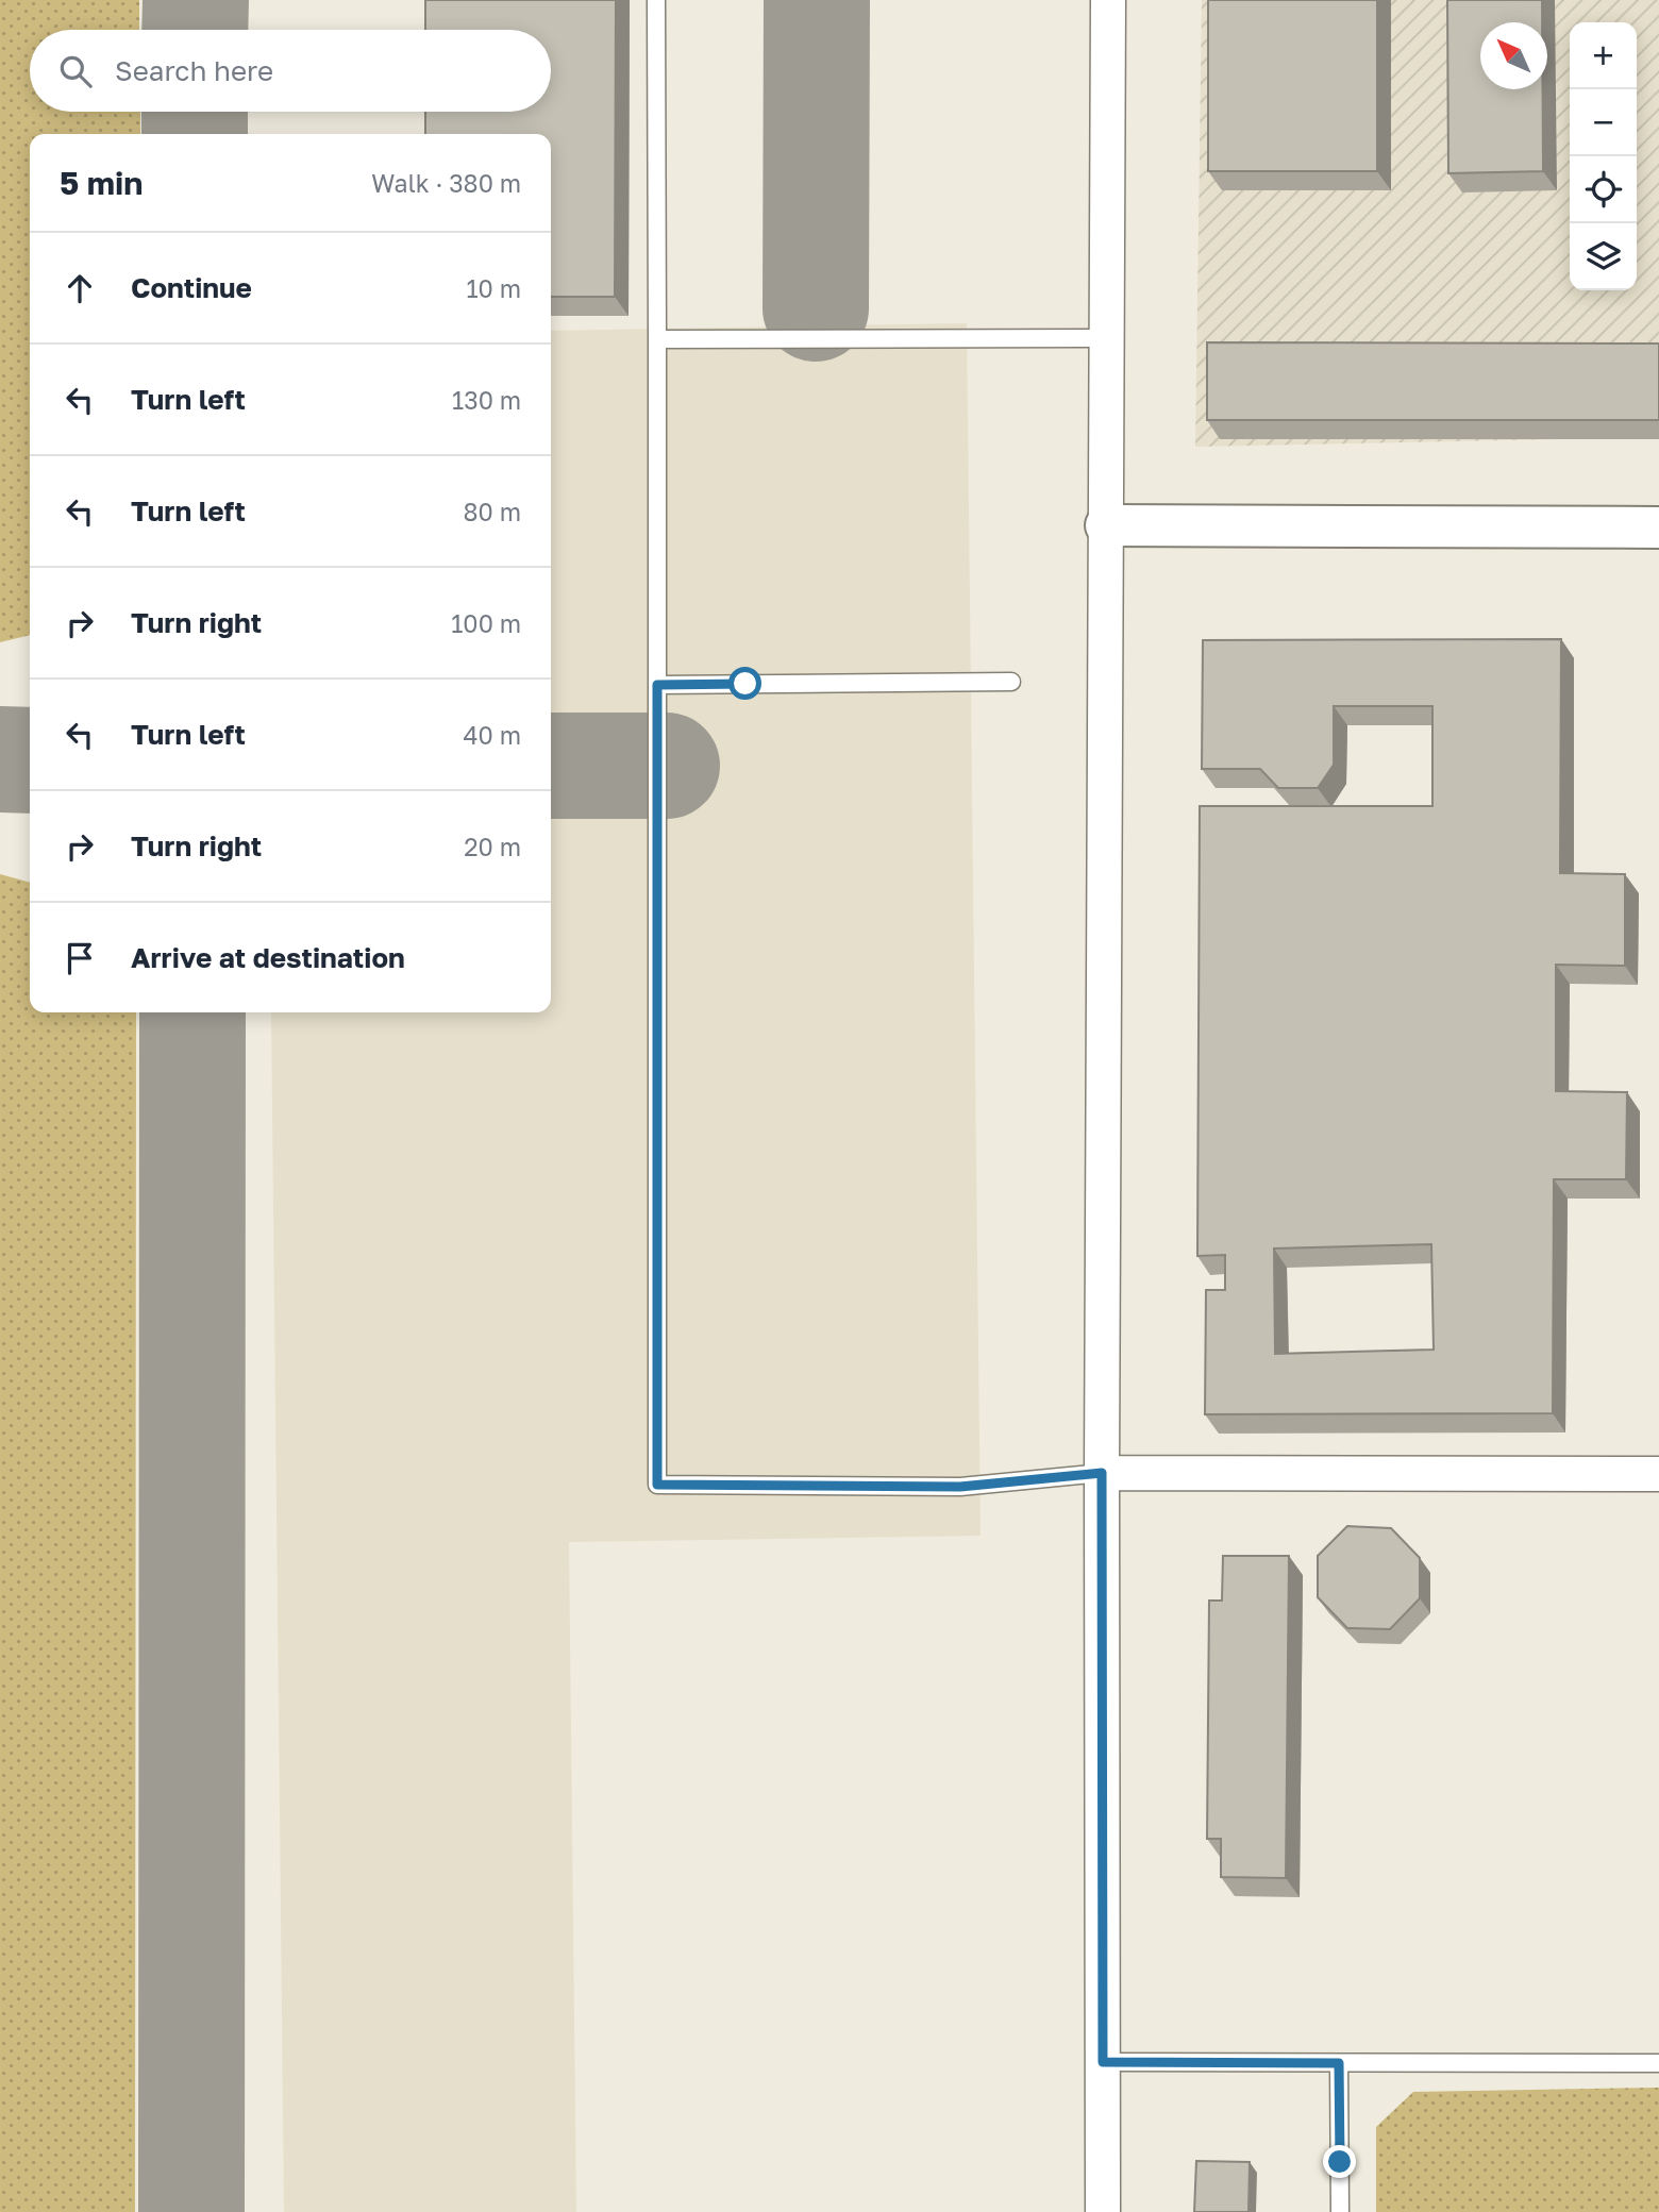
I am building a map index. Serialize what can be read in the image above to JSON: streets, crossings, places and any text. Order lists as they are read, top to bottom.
{
  "north": "top left",
  "page": {
    "map_buttons": ["+", "−"],
    "search": "Search here",
    "heading": ["5 min", "Walk · 380 m"],
    "list": [
      ["Continue", "10 m"],
      ["Turn left", "130 m"],
      ["Turn left", "80 m"],
      ["Turn right", "100 m"],
      ["Turn left", "40 m"],
      ["Turn right", "20 m"],
      "Arrive at destination"
    ]
  }
}
